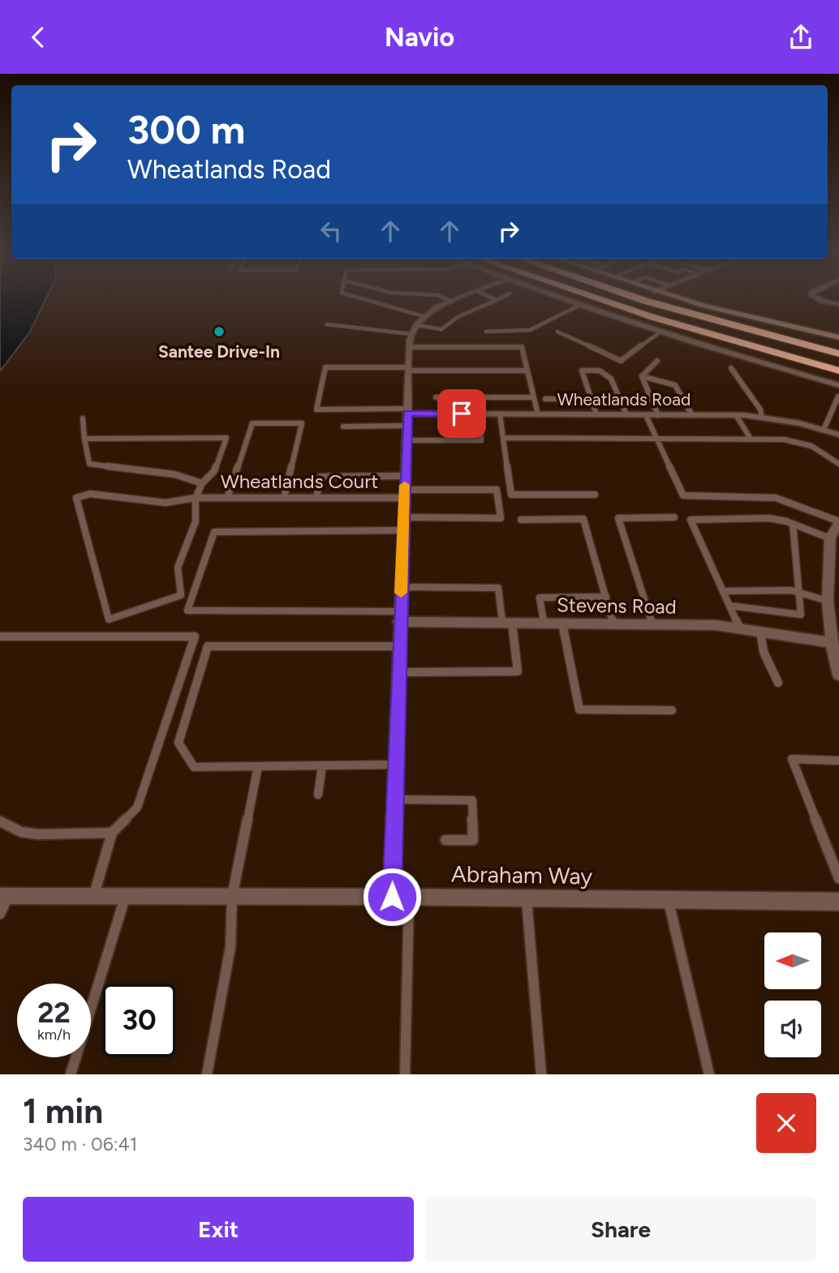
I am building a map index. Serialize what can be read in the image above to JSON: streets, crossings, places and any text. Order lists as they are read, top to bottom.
{
  "streets": {
    "street": [
      "Wheatlands Road",
      "Wheatlands Court",
      "Stevens Road",
      "Abraham Way"
    ]
  },
  "places": ["Santee Drive-In"],
  "north": "left",
  "page": {
    "header": "Navio",
    "turn": ["300 m", "Wheatlands Road"],
    "speed": "22 km/h",
    "limit": "30",
    "heading": ["1 min", "340 m · 06:41"],
    "buttons": ["Exit", "Share"]
  }
}
